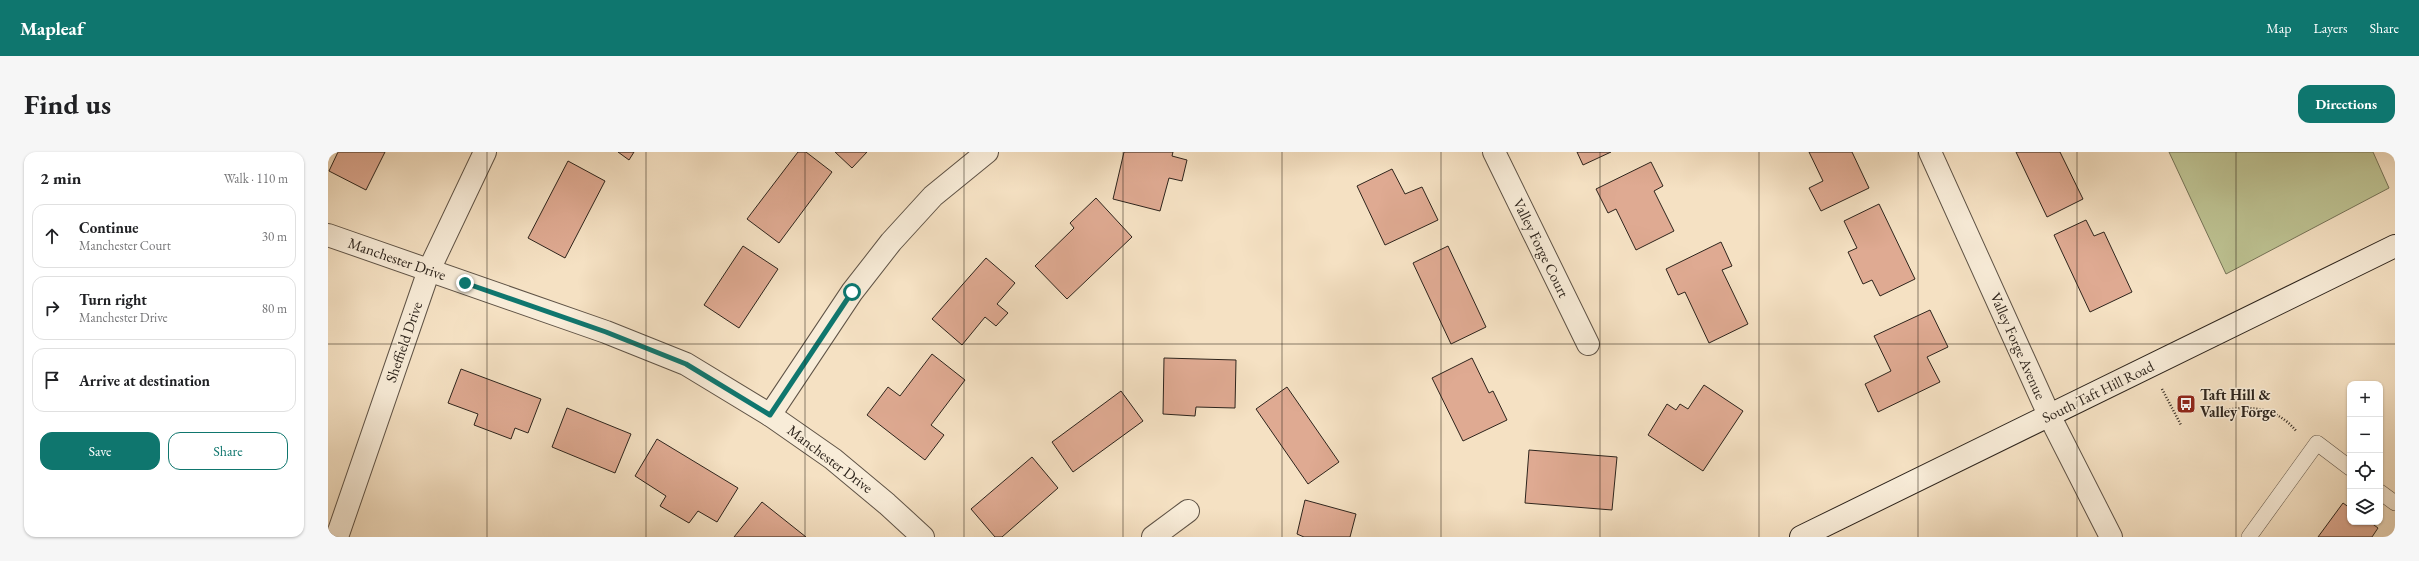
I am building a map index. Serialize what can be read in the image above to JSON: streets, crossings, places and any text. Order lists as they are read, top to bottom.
{
  "streets": {
    "street": [
      "Valley Forge Court",
      "Manchester Drive",
      "Sheffield Drive",
      "Valley Forge Avenue",
      "South Taft Hill Road"
    ]
  },
  "crossings": [
    ["Manchester Drive", "Sheffield Drive"],
    ["Valley Forge Avenue", "South Taft Hill Road"]
  ],
  "places": {
    "bus stop": ["Taft Hill & Valley Forge"]
  },
  "page": {
    "header": "Mapleaf",
    "nav": ["Map", "Layers", "Share"],
    "buttons": [
      "Directions",
      ["Save", "Share"]
    ],
    "title": "Find us",
    "heading": ["2 min", "Walk · 110 m"],
    "list": [
      ["Continue", "Manchester Court", "30 m"],
      ["Turn right", "Manchester Drive", "80 m"],
      "Arrive at destination"
    ],
    "map_buttons": ["+", "−"]
  }
}
